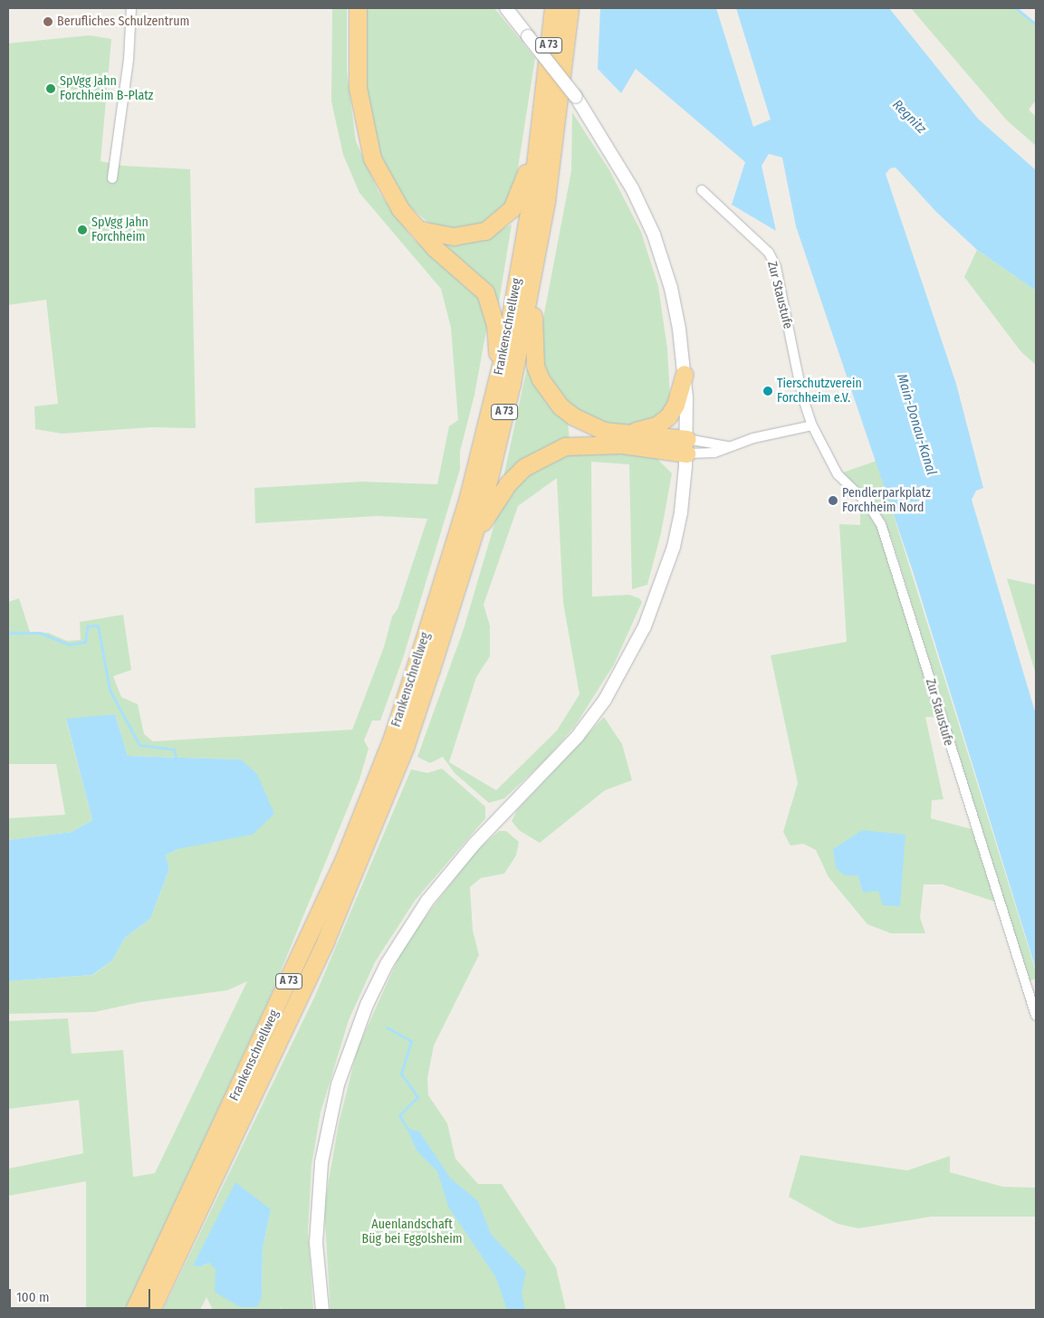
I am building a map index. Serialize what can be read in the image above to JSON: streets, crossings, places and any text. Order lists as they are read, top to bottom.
{
  "streets": {
    "highway": ["A 73", "Frankenschnellweg"],
    "street": ["Zur Staustufe"]
  },
  "water": ["Regnitz", "Main-Donau-Kanal"],
  "parks": ["Auenlandschaft Büg bei Eggolsheim"],
  "places": [
    "Berufliches Schulzentrum",
    "SpVgg Jahn Forchheim B-Platz",
    "SpVgg Jahn Forchheim",
    "Tierschutzverein Forchheim e.V.",
    "Pendlerparkplatz Forchheim Nord"
  ],
  "scale_bar": "100 m"
}
